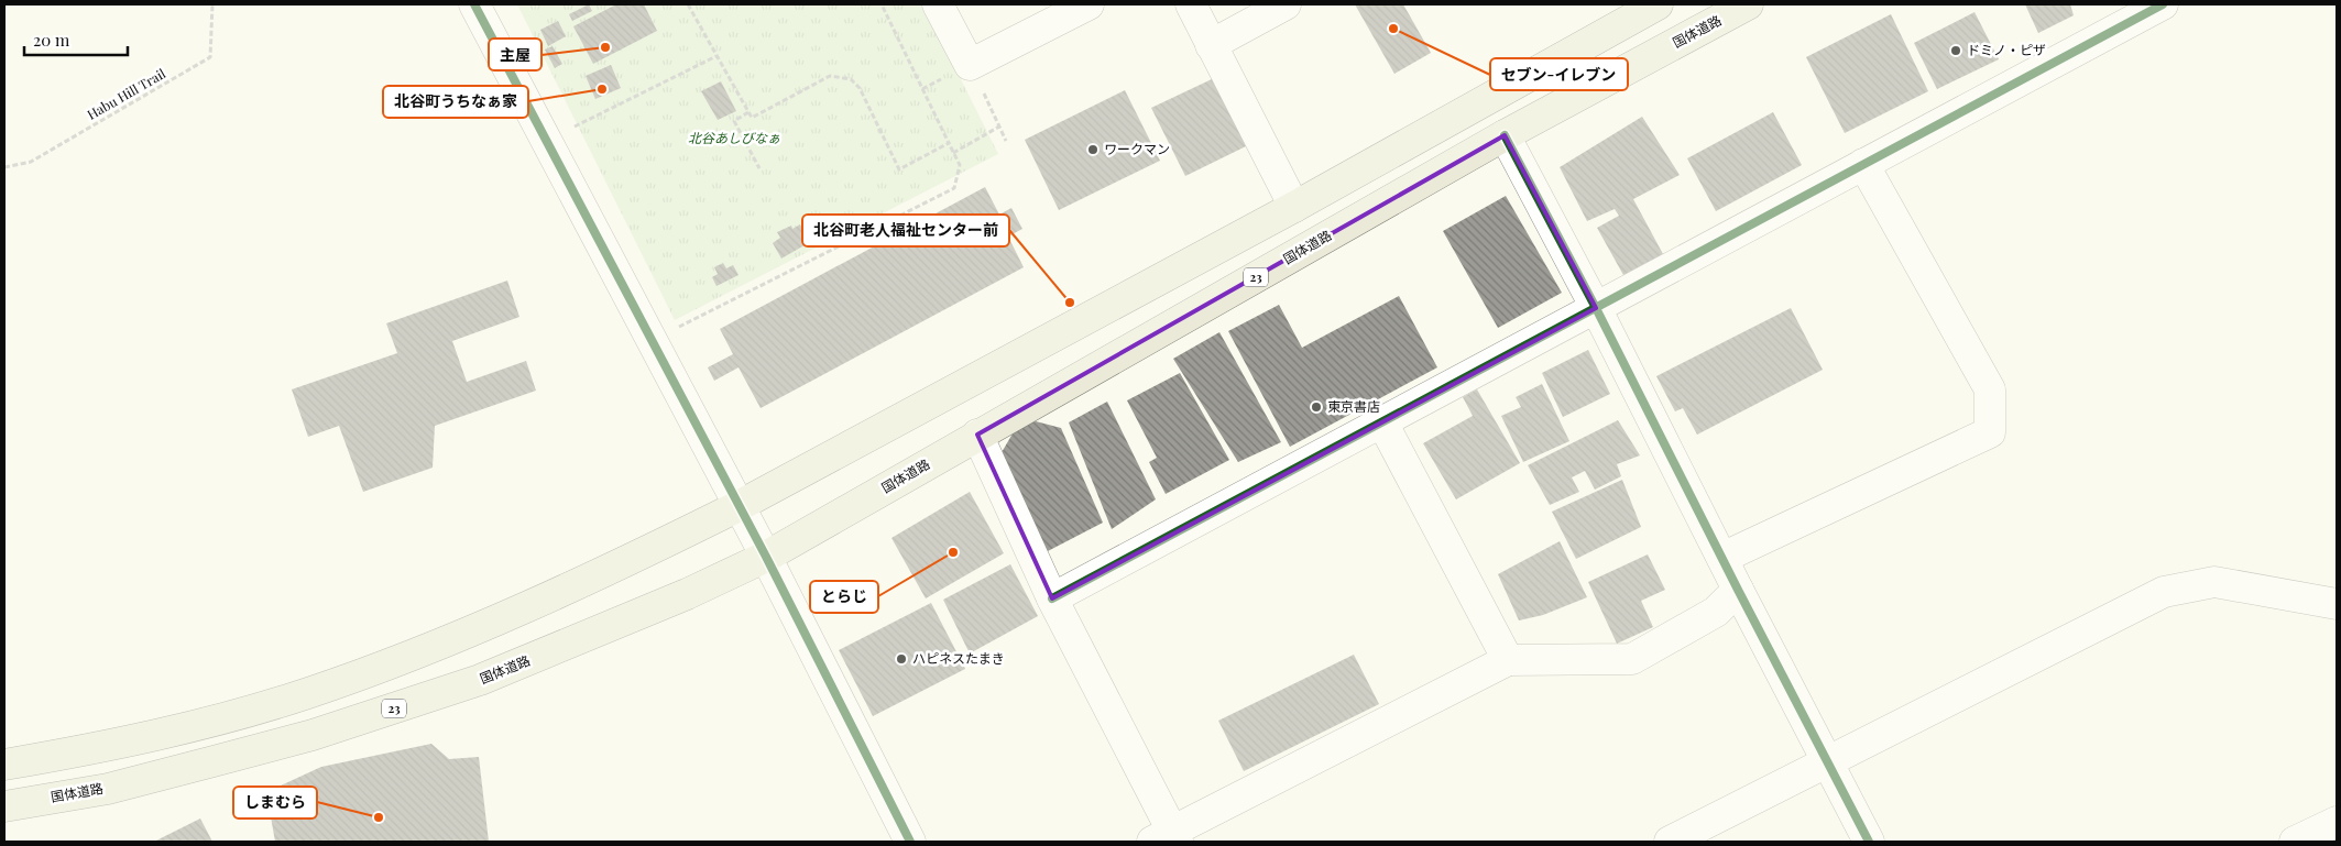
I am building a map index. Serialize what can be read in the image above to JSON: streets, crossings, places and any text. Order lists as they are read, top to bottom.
{
  "streets": {
    "main road": ["国体道路", "23"],
    "path": ["Habu Hill Trail"]
  },
  "parks": ["北谷あしびなぁ"],
  "places": [
    "セブン-イレブン",
    "主屋",
    "ドミノ・ピザ",
    "北谷町うちなぁ家",
    "ワークマン",
    "北谷町老人福祉センター前",
    "東京書店",
    "とらじ",
    "ハピネスたまき",
    "しまむら"
  ],
  "scale_bar": "20 m"
}
